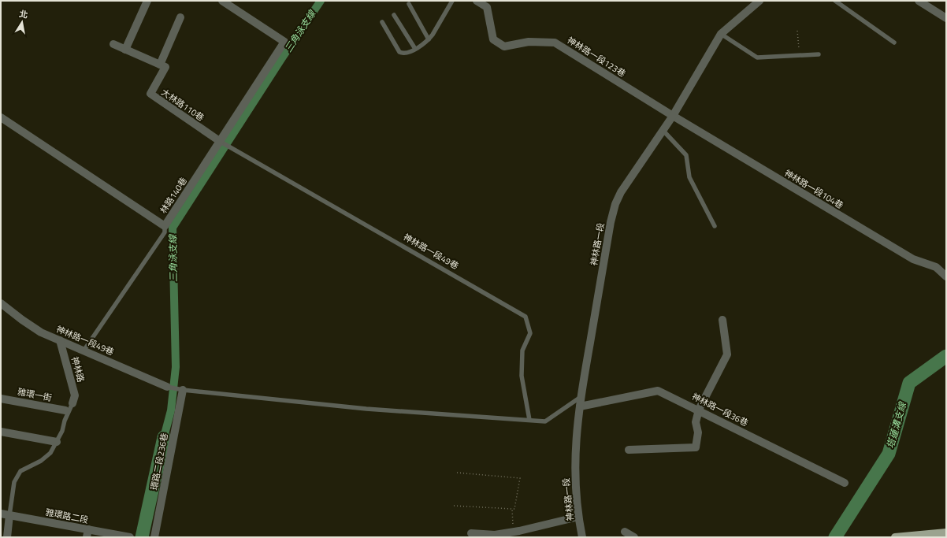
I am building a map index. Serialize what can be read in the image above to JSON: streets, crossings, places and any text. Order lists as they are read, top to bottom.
{
  "streets": {
    "street": [
      "神林路一段123巷",
      "大林路110巷",
      "神林路一段104巷",
      "林路140巷",
      "神林路一段",
      "神林路一段49巷",
      "神林路",
      "雅環一街",
      "神林路一段36巷",
      "環路二段236巷",
      "雅環路二段"
    ]
  },
  "crossings": [
    ["神林路一段123巷", "神林路一段104巷"],
    ["神林路一段123巷", "神林路一段"],
    ["大林路110巷", "林路140巷"],
    ["大林路110巷", "神林路一段49巷"],
    ["神林路一段104巷", "神林路一段"],
    ["林路140巷", "神林路一段49巷"],
    ["神林路一段", "神林路一段36巷"],
    ["神林路一段49巷", "神林路"]
  ],
  "water": ["三角泳支線", "塔蓮溝支線"],
  "north": "top"
}
